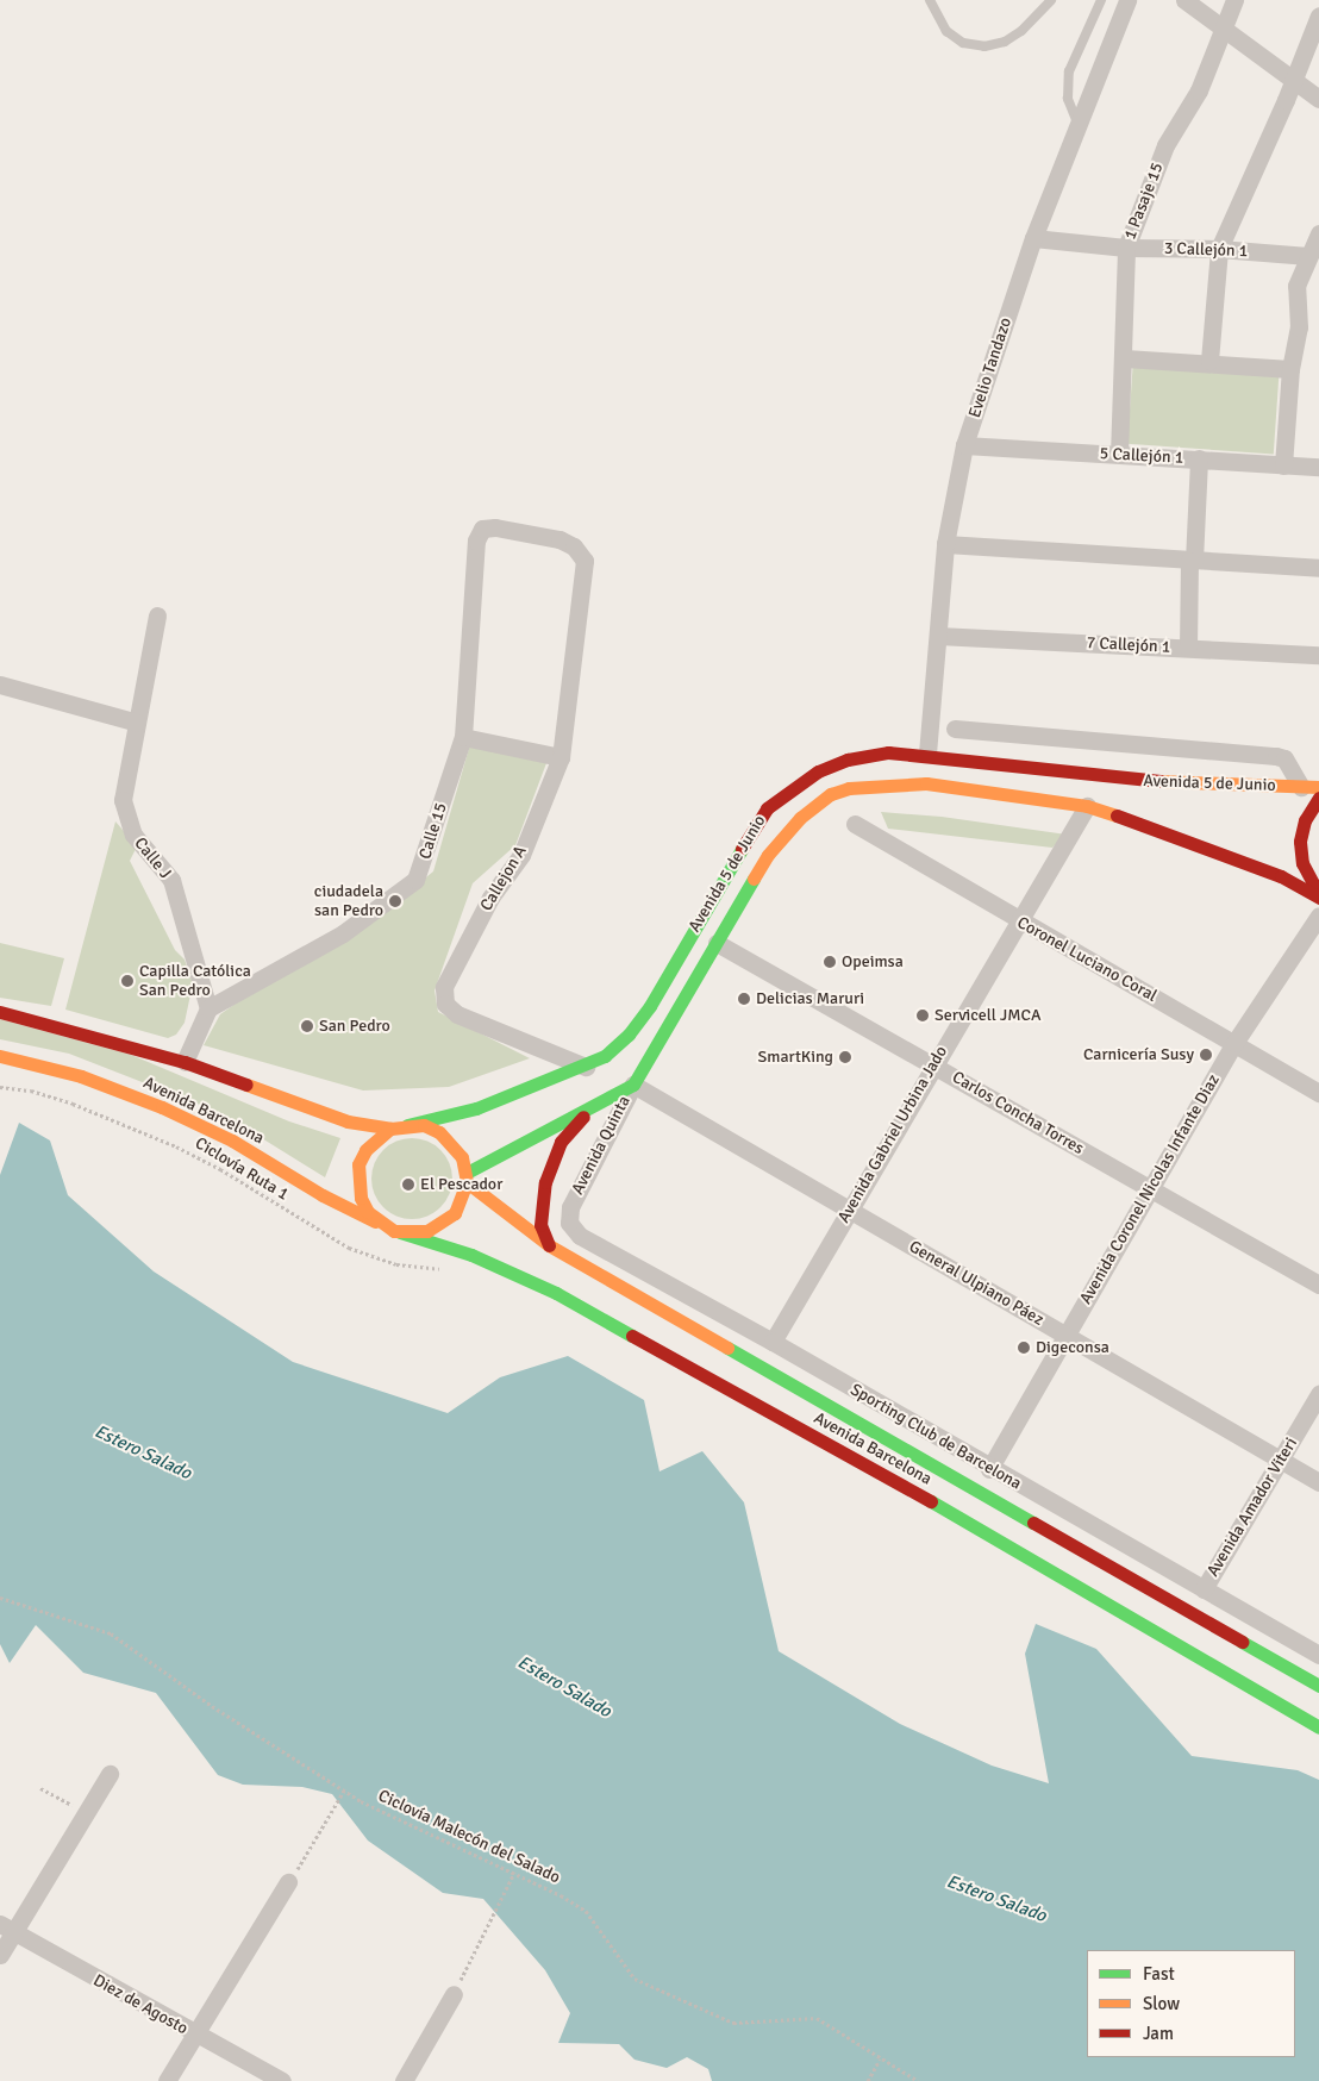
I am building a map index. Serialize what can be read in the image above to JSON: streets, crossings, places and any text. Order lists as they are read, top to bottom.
{
  "streets": {
    "main road": ["Avenida 5 de Junio", "Avenida Barcelona"],
    "street": [
      "1 Pasaje 15",
      "3 Callejón 1",
      "Evelio Tandazo",
      "5 Callejón 1",
      "7 Callejón 1",
      "Calle 15",
      "Calle J",
      "Callejon A",
      "Coronel Luciano Coral",
      "Carlos Concha Torres",
      "Avenida Gabriel Urbina Jado",
      "Avenida Quinta",
      "Avenida Coronel Nicolas Infante Diaz",
      "General Ulpiano Páez",
      "Sporting Club de Barcelona",
      "Avenida Amador Viteri",
      "Diez de Agosto"
    ],
    "path": ["Ciclovía Ruta 1", "Ciclovía Malecón del Salado"]
  },
  "crossings": [
    ["1 Pasaje 15", "3 Callejón 1"],
    ["1 Pasaje 15", "5 Callejón 1"],
    ["3 Callejón 1", "Evelio Tandazo"],
    ["Evelio Tandazo", "5 Callejón 1"],
    ["Evelio Tandazo", "7 Callejón 1"],
    ["Evelio Tandazo", "Avenida 5 de Junio"],
    ["Avenida 5 de Junio", "Callejon A"],
    ["Avenida 5 de Junio", "Avenida Barcelona"],
    ["Avenida 5 de Junio", "Carlos Concha Torres"],
    ["Avenida 5 de Junio", "Avenida Gabriel Urbina Jado"],
    ["Avenida 5 de Junio", "Avenida Quinta"],
    ["Avenida 5 de Junio", "General Ulpiano Páez"],
    ["Calle 15", "Calle J"],
    ["Calle 15", "Callejon A"],
    ["Coronel Luciano Coral", "Avenida Gabriel Urbina Jado"],
    ["Coronel Luciano Coral", "Avenida Coronel Nicolas Infante Diaz"],
    ["Carlos Concha Torres", "Avenida Gabriel Urbina Jado"],
    ["Carlos Concha Torres", "Avenida Coronel Nicolas Infante Diaz"],
    ["Avenida Gabriel Urbina Jado", "General Ulpiano Páez"],
    ["Avenida Gabriel Urbina Jado", "Sporting Club de Barcelona"],
    ["Avenida Quinta", "General Ulpiano Páez"],
    ["Avenida Quinta", "Sporting Club de Barcelona"],
    ["Avenida Coronel Nicolas Infante Diaz", "General Ulpiano Páez"],
    ["Avenida Coronel Nicolas Infante Diaz", "Sporting Club de Barcelona"],
    ["General Ulpiano Páez", "Avenida Amador Viteri"],
    ["Sporting Club de Barcelona", "Avenida Amador Viteri"]
  ],
  "water": ["Estero Salado"],
  "places": [
    "ciudadela san Pedro",
    "Opeimsa",
    "Capilla Católica San Pedro",
    "Delicias Maruri",
    "Servicell JMCA",
    "San Pedro",
    "Carnicería Susy",
    "SmartKing",
    "El Pescador",
    "Digeconsa"
  ],
  "legend": ["Fast", "Slow", "Jam"]
}
